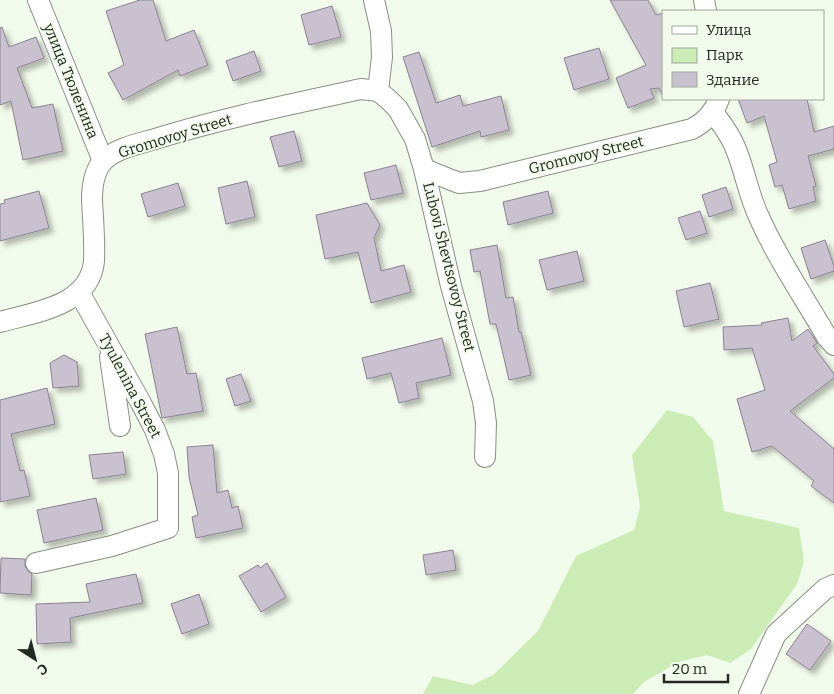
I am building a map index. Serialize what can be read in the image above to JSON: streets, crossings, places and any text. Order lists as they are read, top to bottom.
{
  "streets": {
    "street": [
      "улица Тюленина",
      "Gromovoy Street",
      "Lubovi Shevtsovoy Street",
      "Tyulenina Street"
    ]
  },
  "crossings": [
    ["улица Тюленина", "Gromovoy Street"],
    ["Gromovoy Street", "Lubovi Shevtsovoy Street"],
    ["Gromovoy Street", "Tyulenina Street"]
  ],
  "legend": ["Улица", "Парк", "Здание"],
  "scale_bar": "20 m",
  "north": "bottom right"
}
